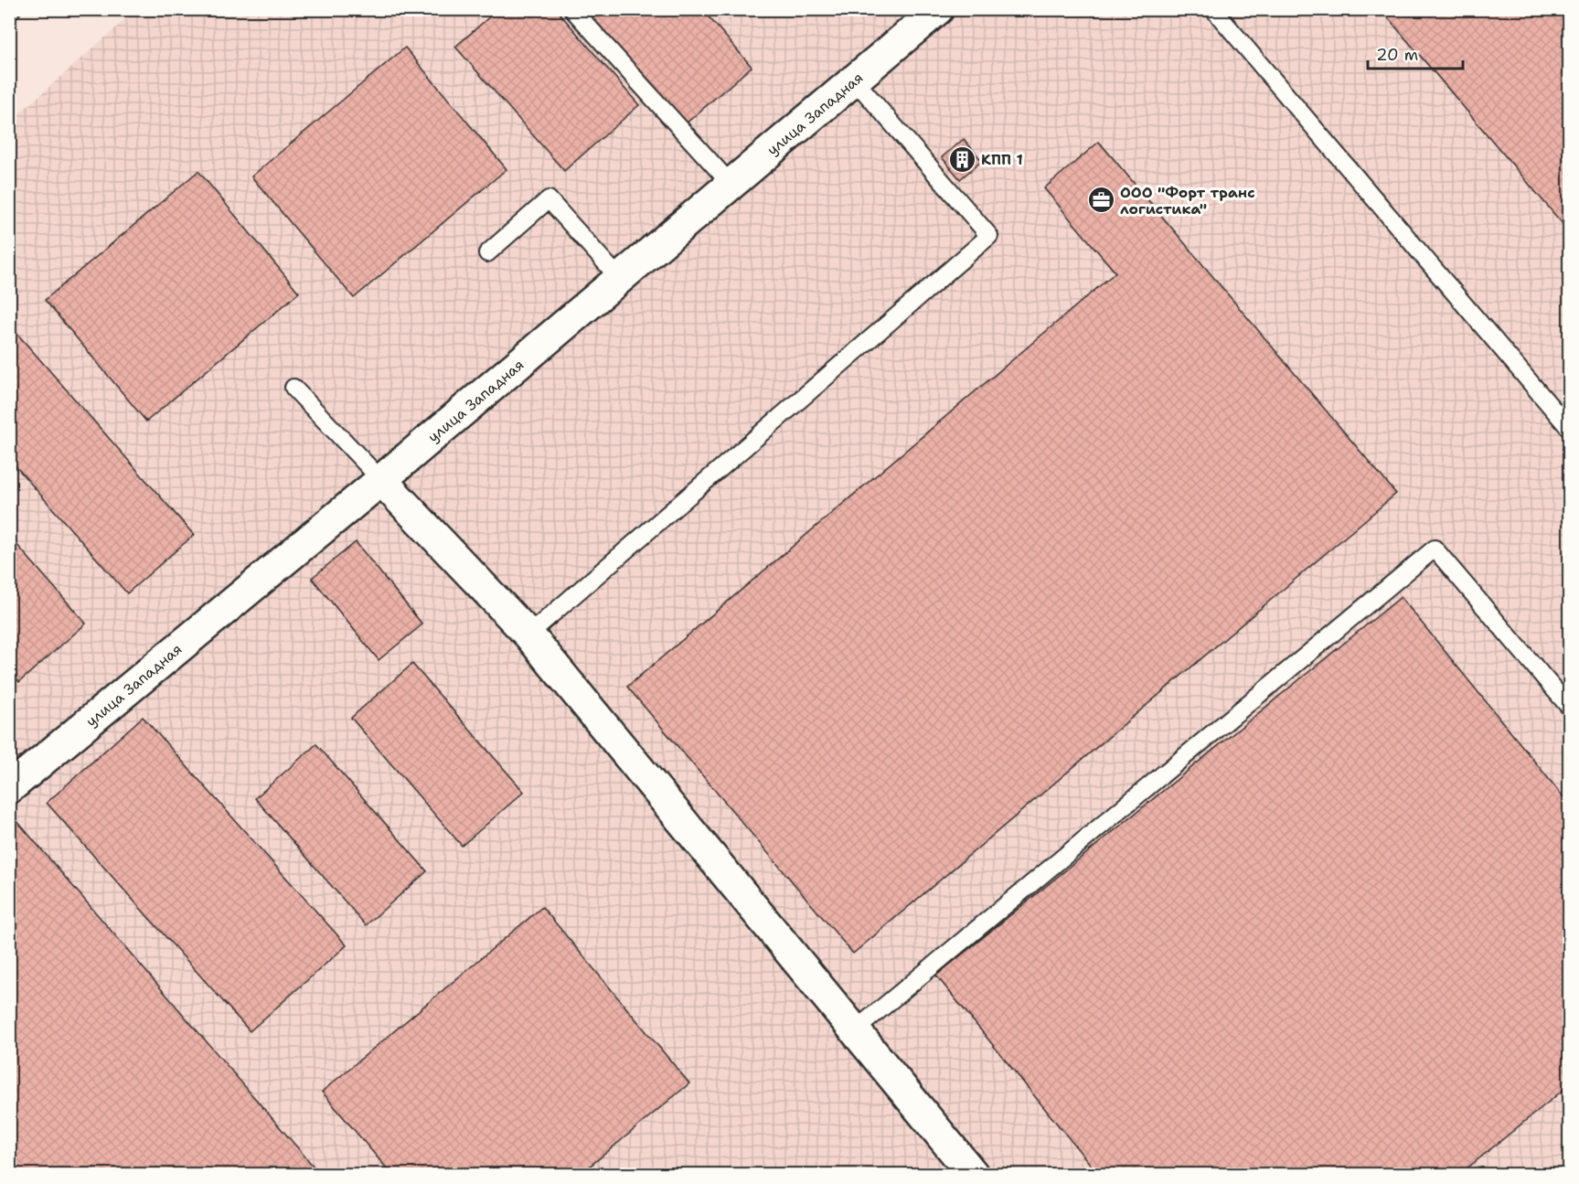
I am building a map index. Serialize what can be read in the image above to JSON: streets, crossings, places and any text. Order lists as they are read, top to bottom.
{
  "streets": {
    "street": ["улица Западная"]
  },
  "places": {
    "building": ["КПП 1"],
    "office": ["ООО \"Форт транс логистика\""]
  },
  "scale_bar": "20 m"
}
